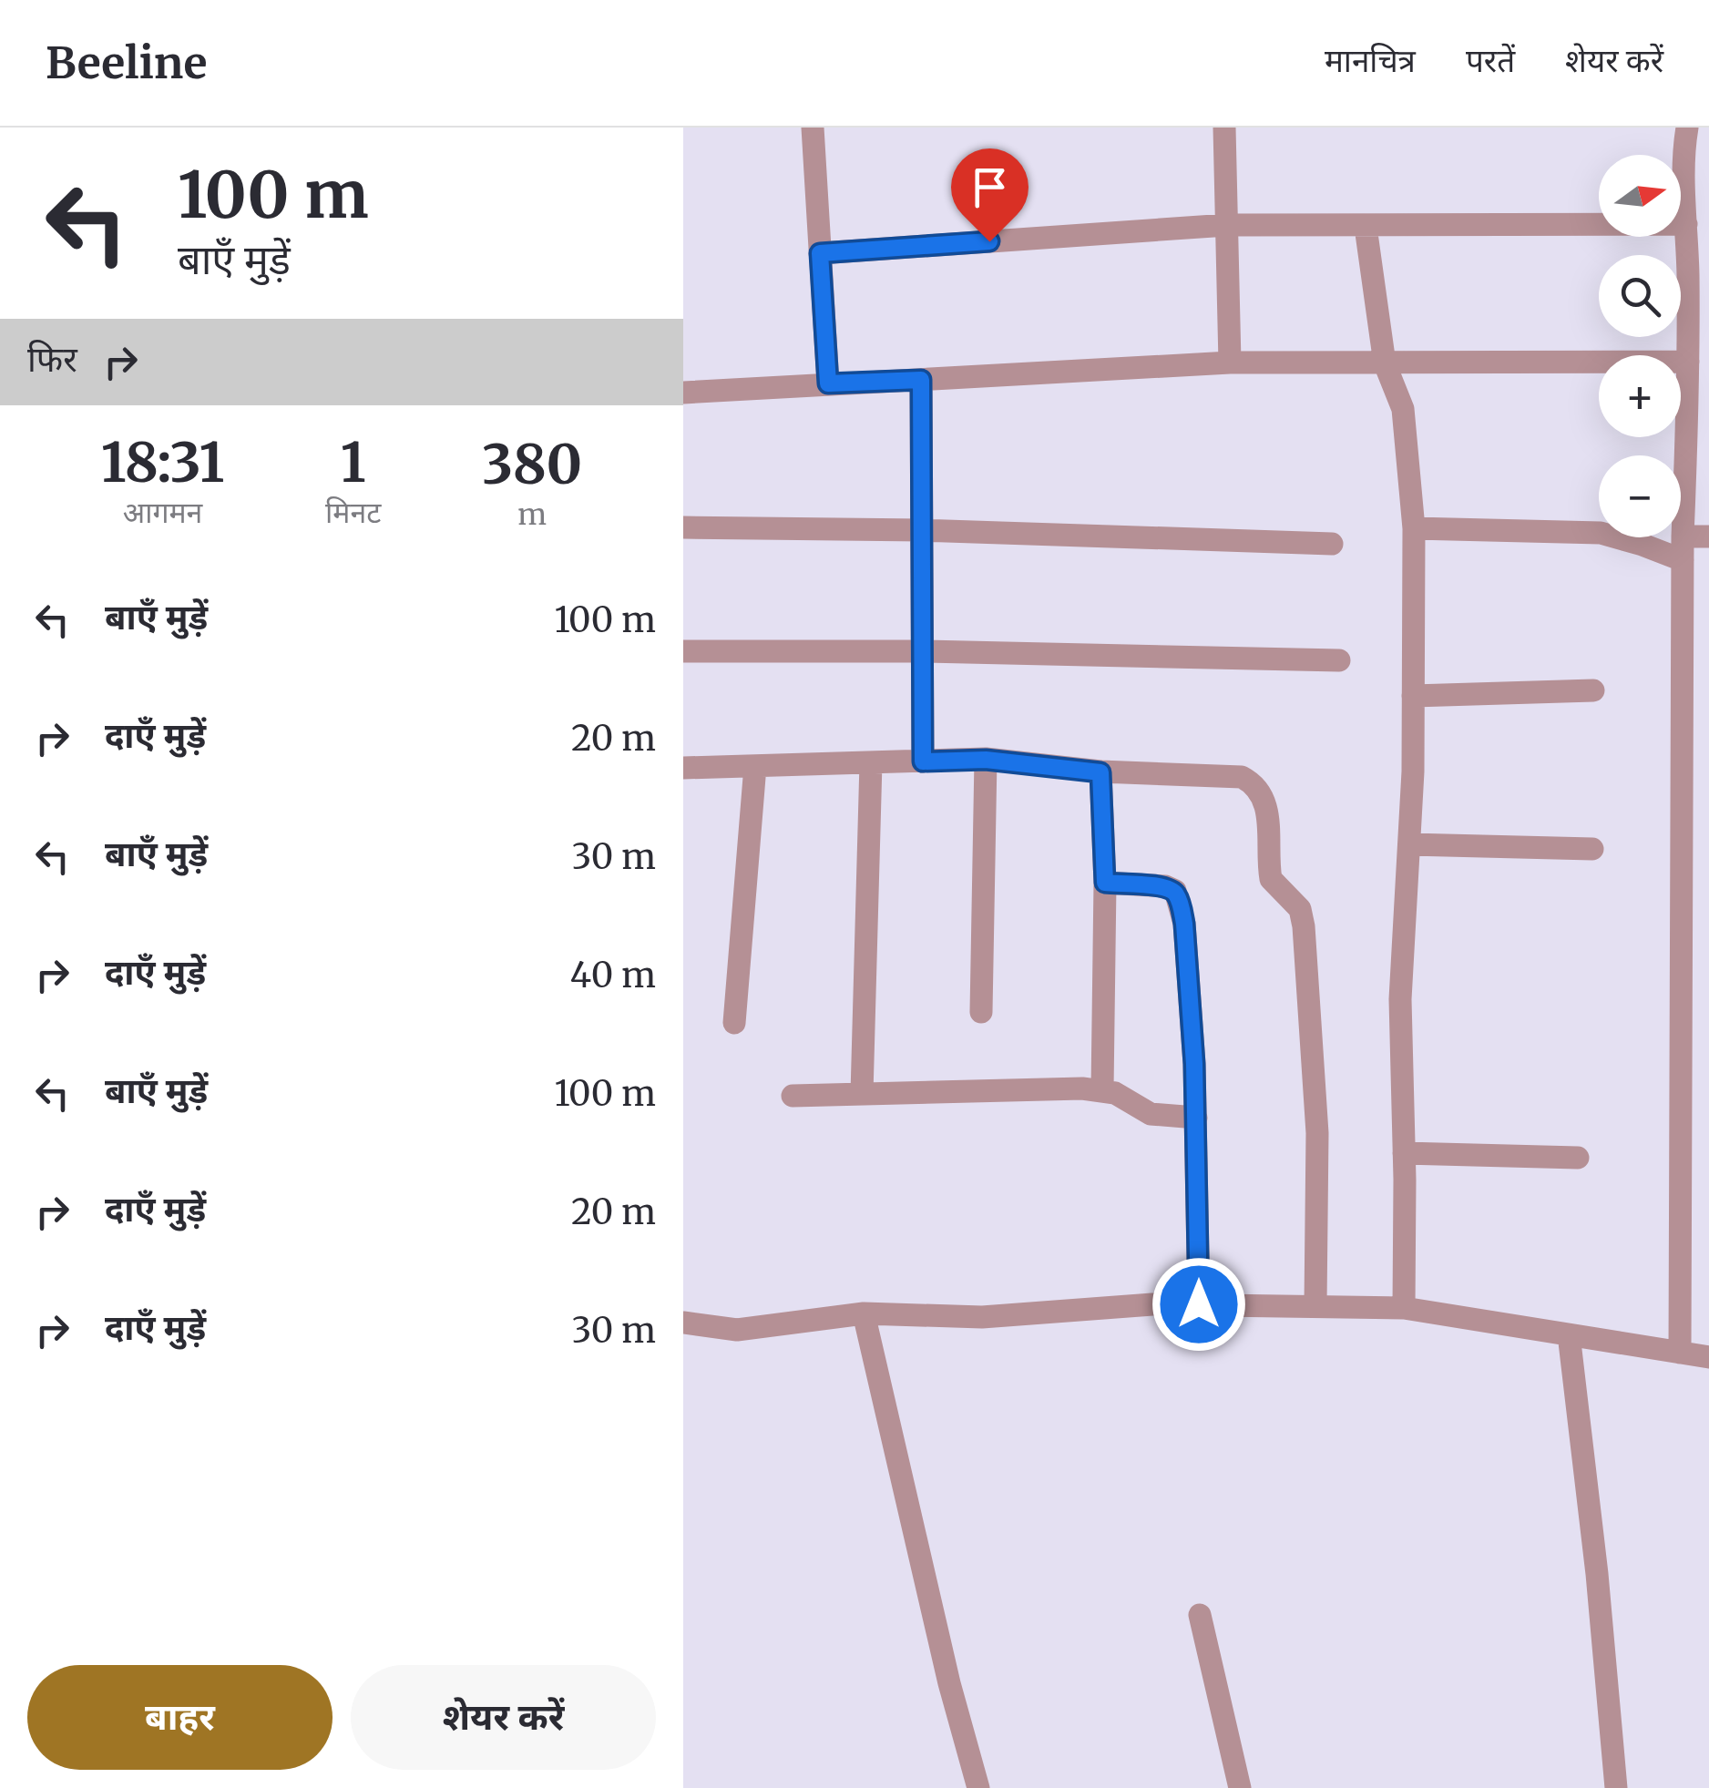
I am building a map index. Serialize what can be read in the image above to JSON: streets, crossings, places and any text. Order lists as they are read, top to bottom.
{
  "north": "right",
  "page": {
    "header": "Beeline",
    "nav": ["मानचित्र", "परतें", "शेयर करें"],
    "turn": ["100 m", "बाएँ मुड़ें"],
    "map_buttons": ["+", "−"],
    "then": "फिर",
    "eta": [
      "18:31",
      "आगमन",
      "1",
      "मिनट",
      "380",
      "m"
    ],
    "list": [
      {
        "name": "बाएँ मुड़ें",
        "value": "100 m"
      },
      {
        "name": "दाएँ मुड़ें",
        "value": "20 m"
      },
      {
        "name": "बाएँ मुड़ें",
        "value": "30 m"
      },
      {
        "name": "दाएँ मुड़ें",
        "value": "40 m"
      },
      {
        "name": "बाएँ मुड़ें",
        "value": "100 m"
      },
      {
        "name": "दाएँ मुड़ें",
        "value": "20 m"
      },
      {
        "name": "दाएँ मुड़ें",
        "value": "30 m"
      }
    ],
    "buttons": ["बाहर", "शेयर करें"]
  }
}
